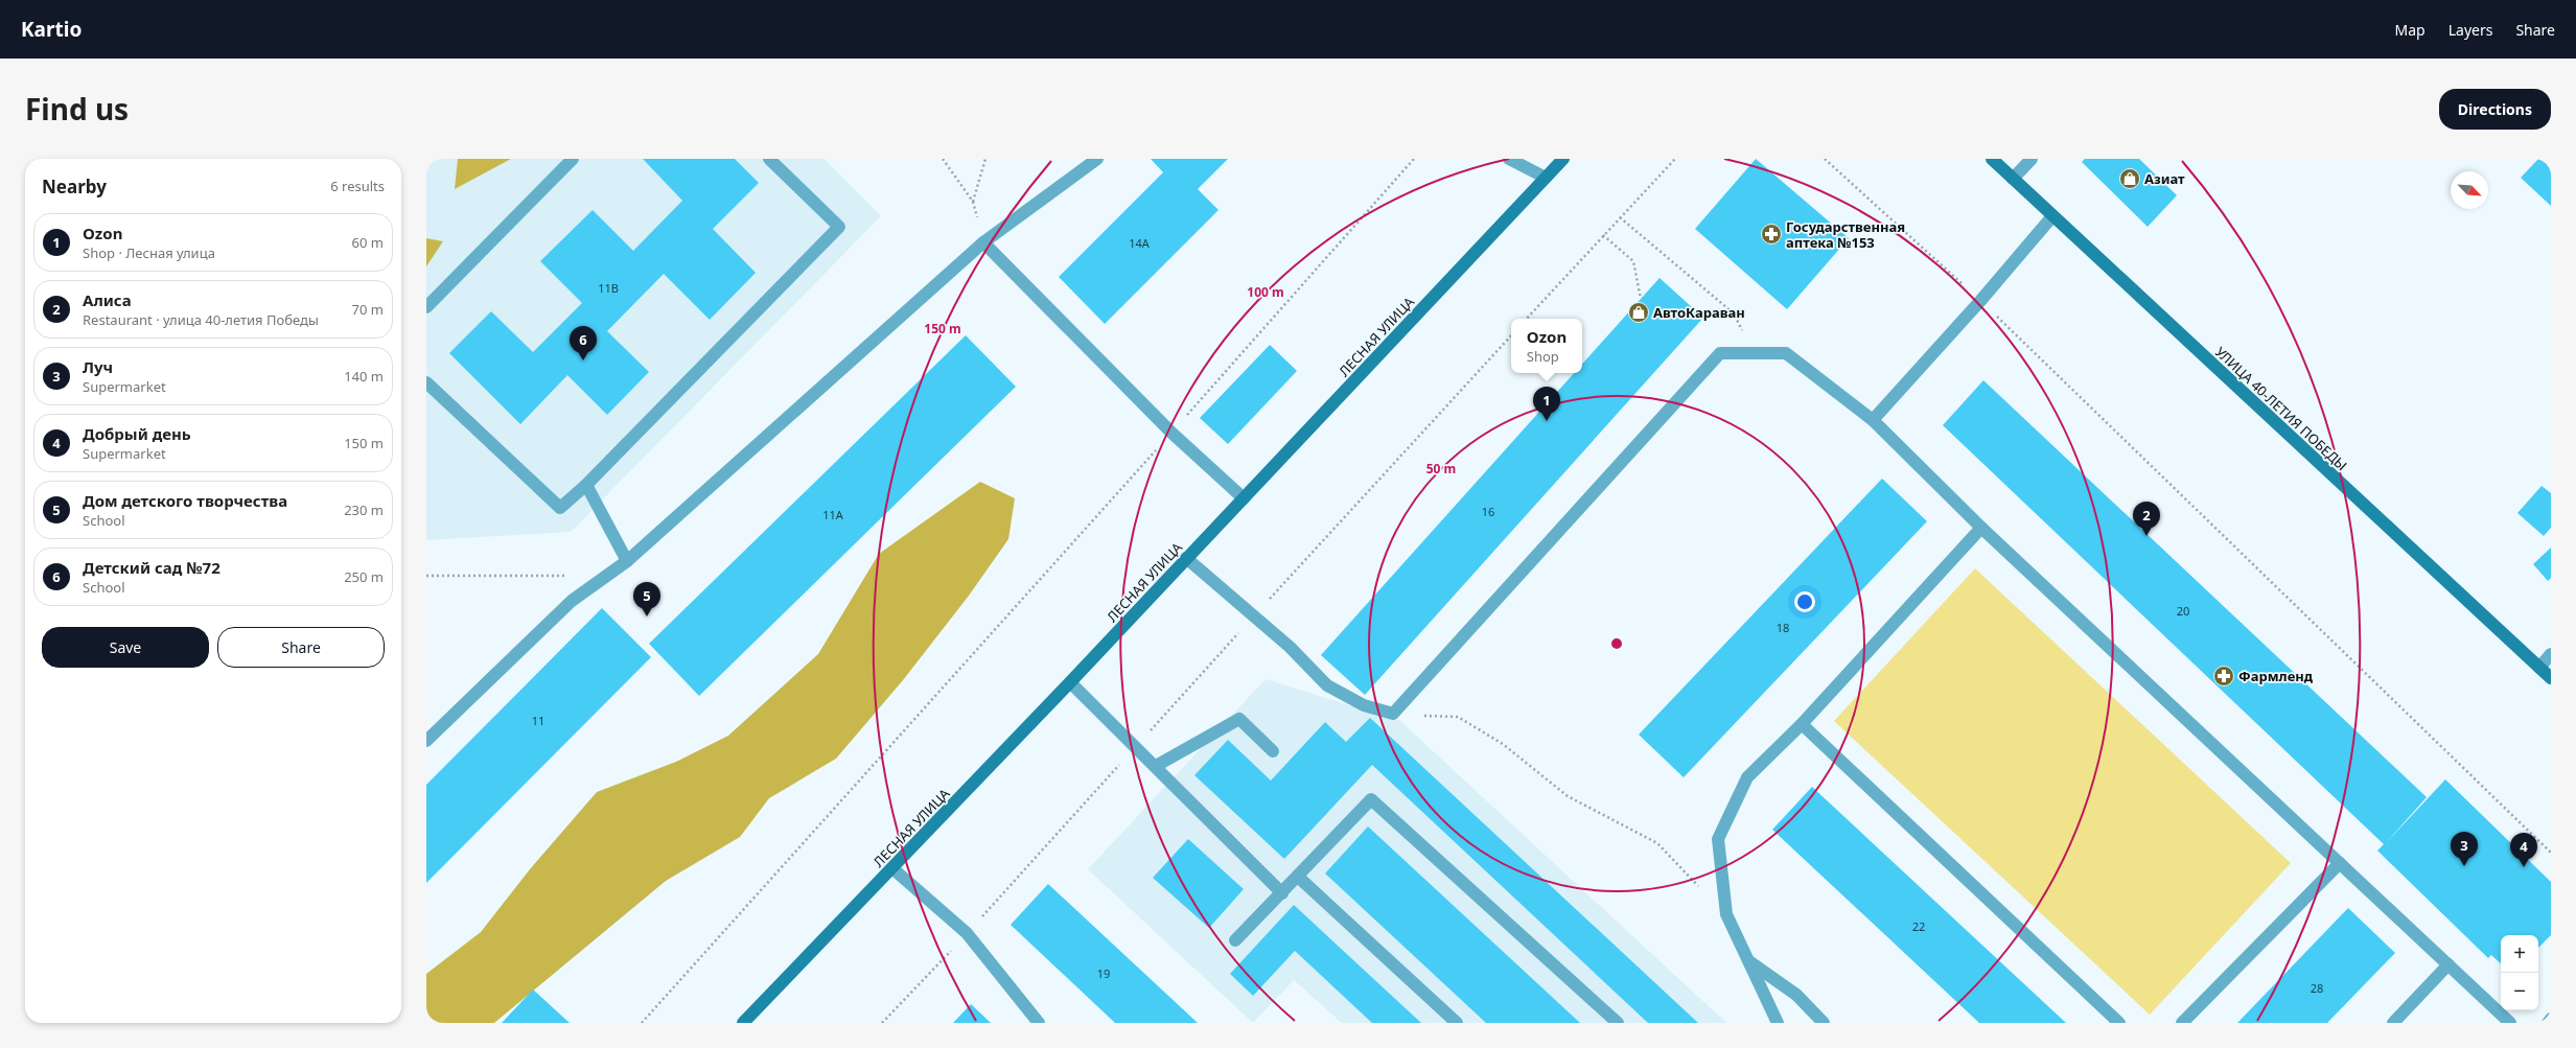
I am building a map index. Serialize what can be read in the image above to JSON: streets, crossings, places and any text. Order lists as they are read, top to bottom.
{
  "streets": {
    "street": ["ЛЕСНАЯ УЛИЦА", "УЛИЦА 40-ЛЕТИЯ ПОБЕДЫ"]
  },
  "places": {
    "shop": ["Азиат", "АвтоКараван"],
    "pharmacy": ["Государственная аптека №153", "Фармленд"]
  },
  "house_numbers": [
    "14А",
    "11В",
    "16",
    "11А",
    "20",
    "18",
    "11",
    "22",
    "19",
    "28"
  ],
  "north": "bottom right",
  "page": {
    "header": "Kartio",
    "nav": ["Map", "Layers", "Share"],
    "title": "Find us",
    "buttons": [
      "Directions",
      ["Save", "Share"]
    ],
    "heading": ["Nearby", "6 results"],
    "list": [
      {
        "mark": "1",
        "name": "Ozon",
        "note": "Shop · Лесная улица",
        "value": "60 m"
      },
      {
        "mark": "2",
        "name": "Алиса",
        "note": "Restaurant · улица 40-летия Победы",
        "value": "70 m"
      },
      {
        "mark": "3",
        "name": "Луч",
        "note": "Supermarket",
        "value": "140 m"
      },
      {
        "mark": "4",
        "name": "Добрый день",
        "note": "Supermarket",
        "value": "150 m"
      },
      {
        "mark": "5",
        "name": "Дом детского творчества",
        "note": "School",
        "value": "230 m"
      },
      {
        "mark": "6",
        "name": "Детский сад №72",
        "note": "School",
        "value": "250 m"
      }
    ],
    "popup": ["Ozon", "Shop"],
    "pins": [
      "6",
      "1",
      "2",
      "5",
      "3",
      "4"
    ],
    "map_buttons": ["+", "−"]
  },
  "rings": ["100 m", "150 m", "50 m"]
}
